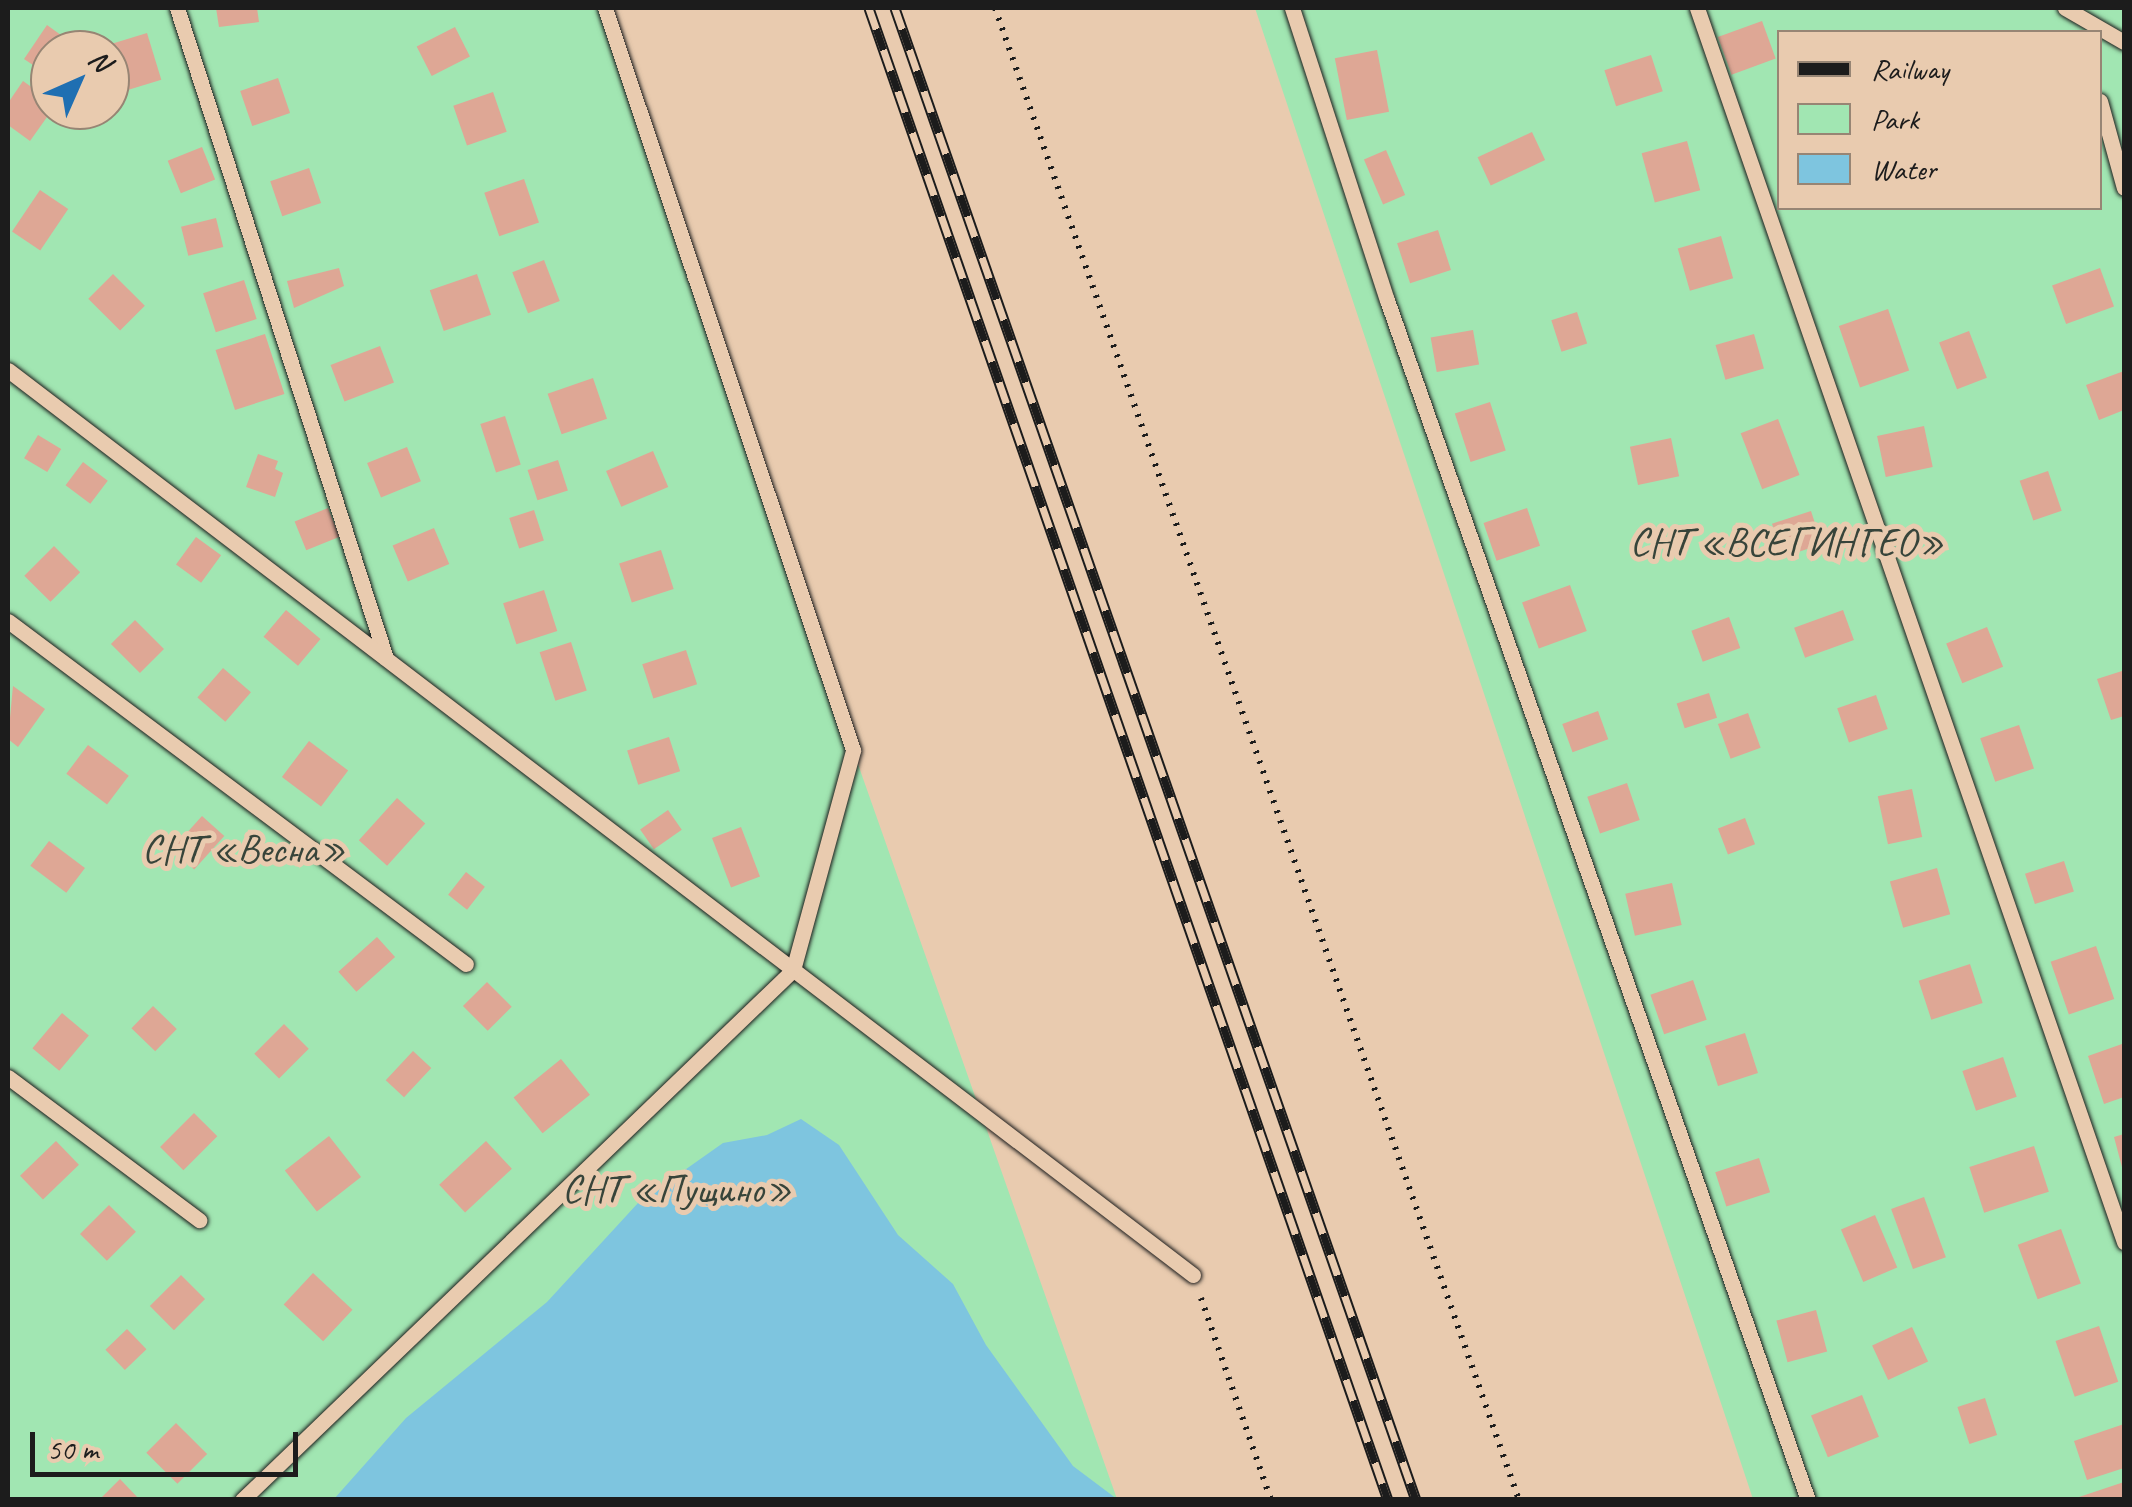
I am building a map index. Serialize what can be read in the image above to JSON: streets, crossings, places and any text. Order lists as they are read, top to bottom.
{
  "parks": ["СНТ «ВСЕГИНГЕО»", "СНТ «Весна»", "СНТ «Пущино»"],
  "legend": ["Railway", "Park", "Water"],
  "scale_bar": "50 m",
  "north": "top right"
}
